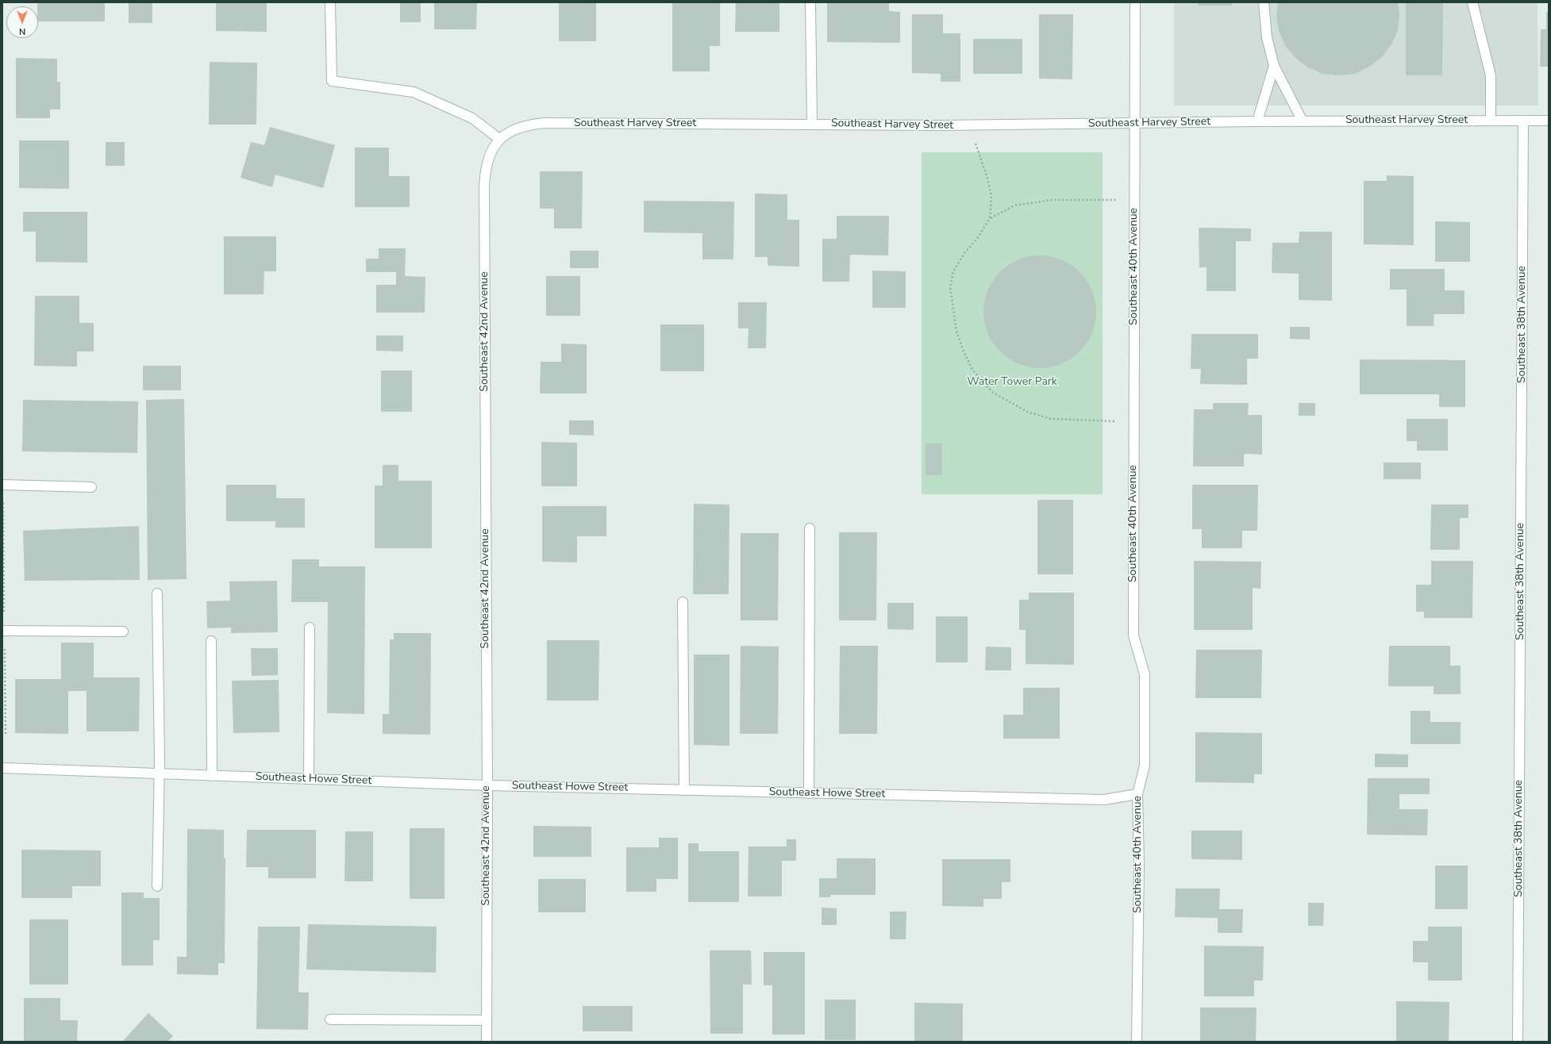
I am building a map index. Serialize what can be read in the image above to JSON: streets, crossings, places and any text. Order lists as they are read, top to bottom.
{
  "streets": {
    "street": [
      "Southeast Harvey Street",
      "Southeast 40th Avenue",
      "Southeast 38th Avenue",
      "Southeast 42nd Avenue",
      "Southeast Howe Street"
    ]
  },
  "crossings": [
    ["Southeast Harvey Street", "Southeast 40th Avenue"],
    ["Southeast Harvey Street", "Southeast 38th Avenue"],
    ["Southeast Harvey Street", "Southeast 42nd Avenue"],
    ["Southeast 40th Avenue", "Southeast Howe Street"],
    ["Southeast 42nd Avenue", "Southeast Howe Street"]
  ],
  "parks": ["Water Tower Park"],
  "north": "bottom"
}
